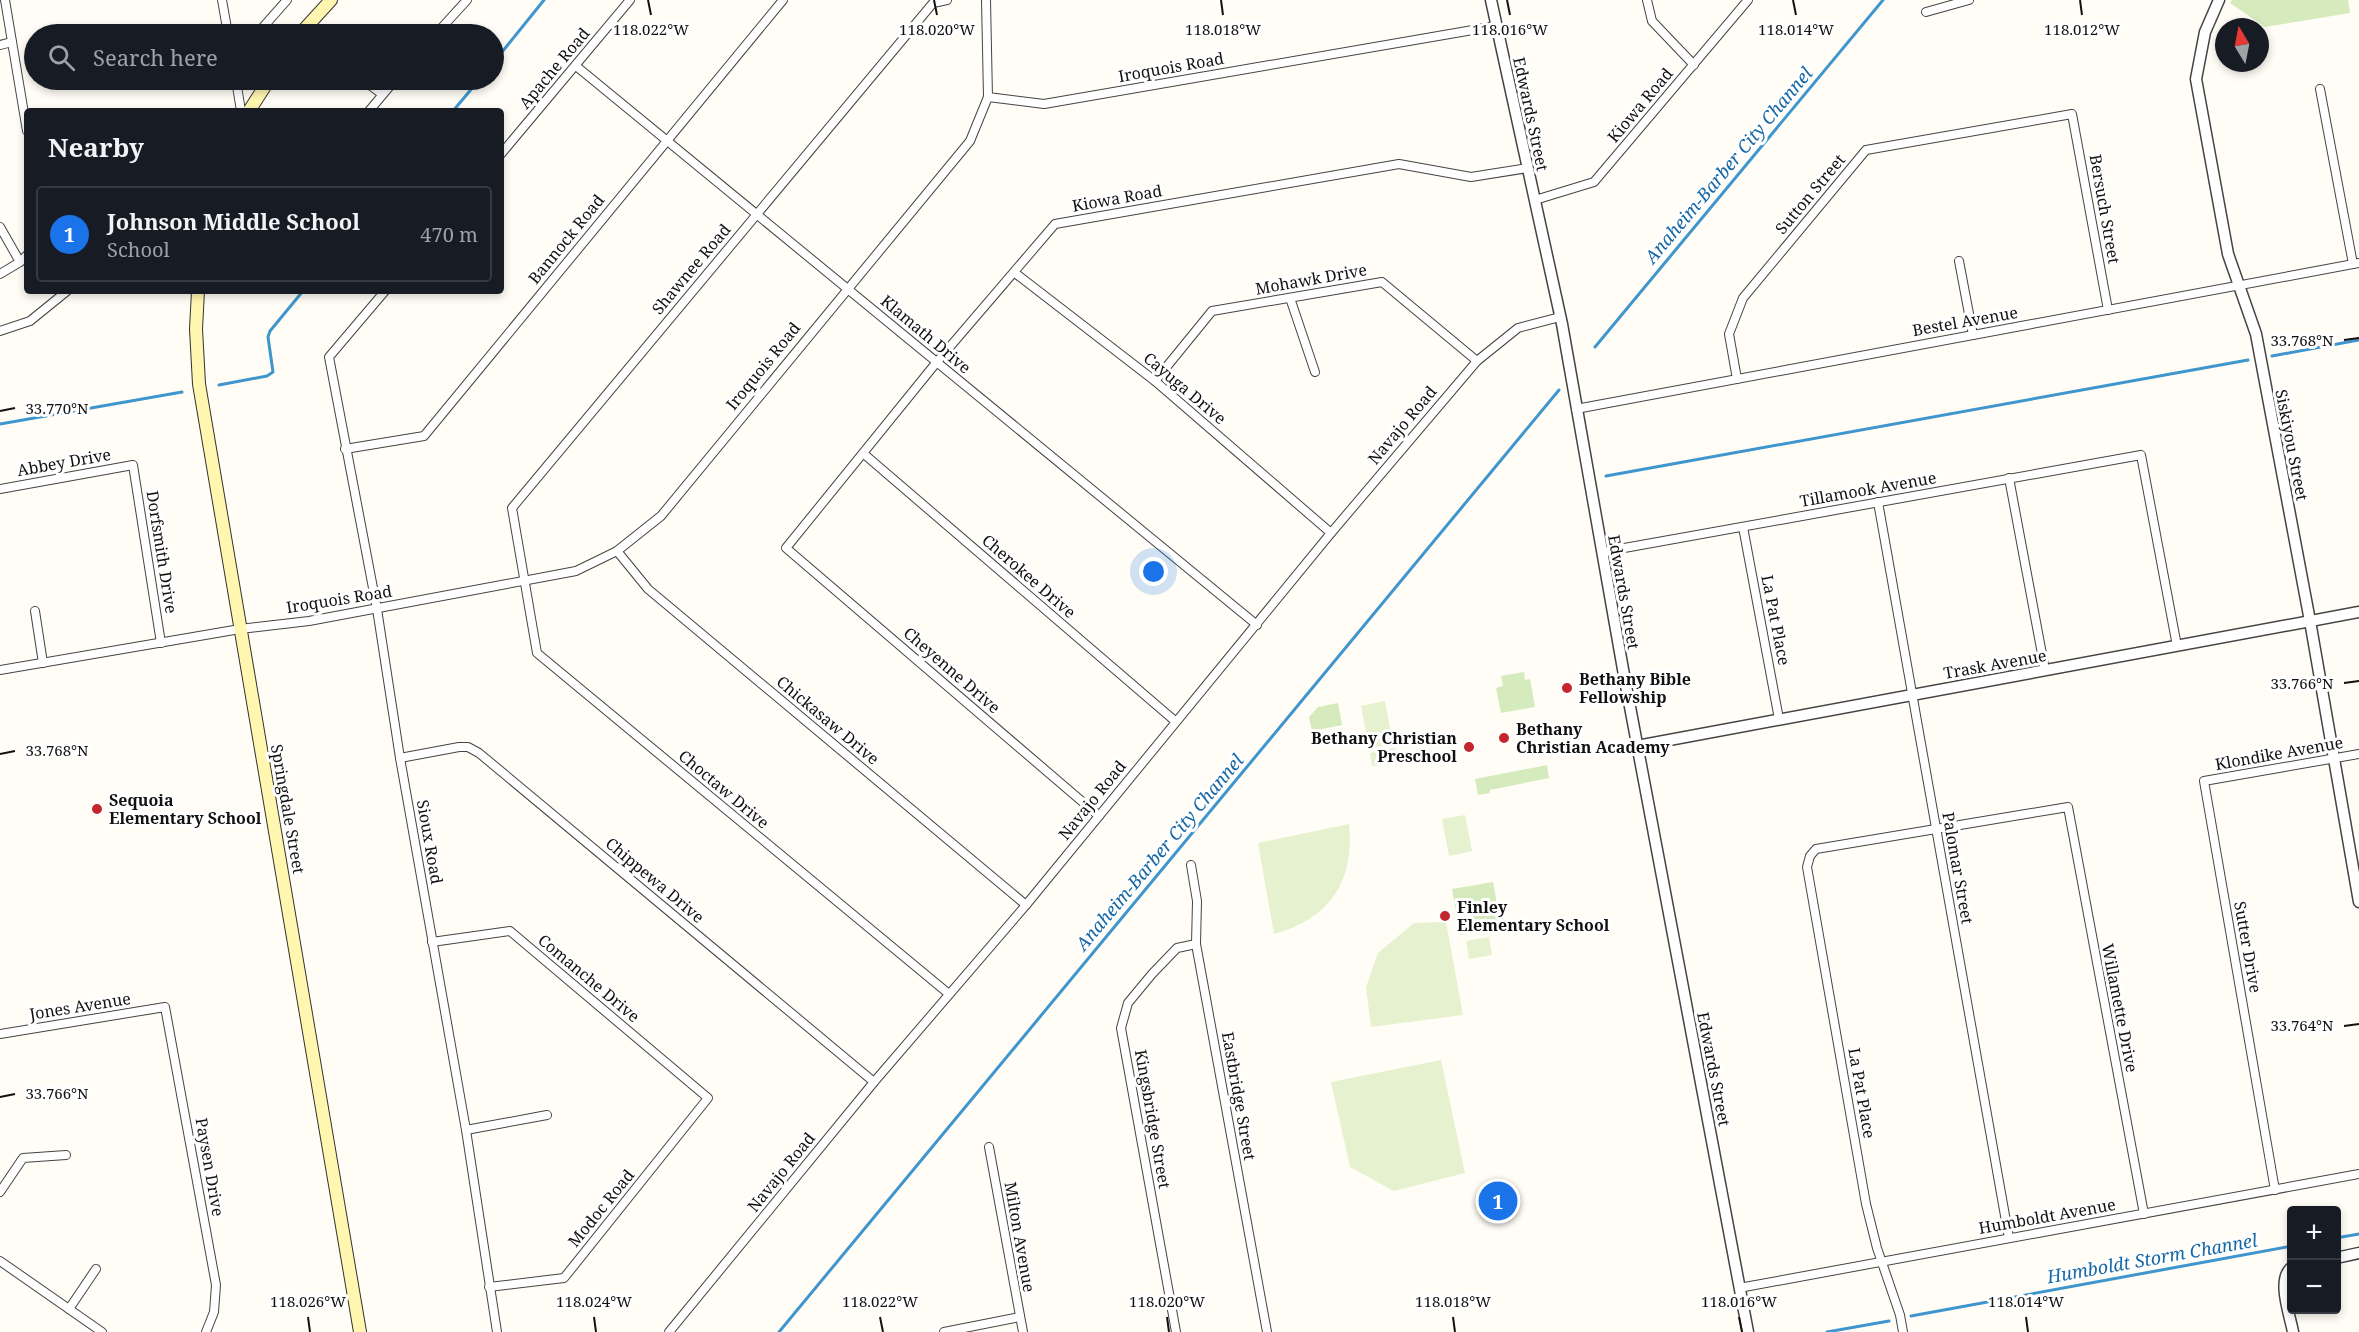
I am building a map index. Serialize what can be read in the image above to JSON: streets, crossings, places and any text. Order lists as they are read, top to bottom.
{
  "streets": {
    "main road": ["Springdale Street"],
    "street": [
      "Iroquois Road",
      "Apache Road",
      "Kiowa Road",
      "Edwards Street",
      "Sutton Street",
      "Bersuch Street",
      "Bannock Road",
      "Shawnee Road",
      "Mohawk Drive",
      "Bestel Avenue",
      "Klamath Drive",
      "Cayuga Drive",
      "Navajo Road",
      "Siskiyou Street",
      "Abbey Drive",
      "Tillamook Avenue",
      "Dorfsmith Drive",
      "Cherokee Drive",
      "La Pat Place",
      "Trask Avenue",
      "Cheyenne Drive",
      "Chickasaw Drive",
      "Klondike Avenue",
      "Choctaw Drive",
      "Sioux Road",
      "Palomar Street",
      "Chippewa Drive",
      "Sutter Drive",
      "Comanche Drive",
      "Jones Avenue",
      "Willamette Drive",
      "Eastbridge Street",
      "Kingsbridge Street",
      "Paysen Drive",
      "Modoc Road",
      "Humboldt Avenue",
      "Milton Avenue"
    ]
  },
  "crossings": [
    ["Iroquois Road", "Edwards Street"],
    ["Iroquois Road", "Shawnee Road"],
    ["Iroquois Road", "Klamath Drive"],
    ["Iroquois Road", "Dorfsmith Drive"],
    ["Iroquois Road", "Chickasaw Drive"],
    ["Iroquois Road", "Choctaw Drive"],
    ["Iroquois Road", "Springdale Street"],
    ["Iroquois Road", "Sioux Road"],
    ["Apache Road", "Klamath Drive"],
    ["Kiowa Road", "Edwards Street"],
    ["Kiowa Road", "Klamath Drive"],
    ["Kiowa Road", "Cayuga Drive"],
    ["Kiowa Road", "Cherokee Drive"],
    ["Kiowa Road", "Cheyenne Drive"],
    ["Edwards Street", "Bestel Avenue"],
    ["Edwards Street", "Navajo Road"],
    ["Edwards Street", "Tillamook Avenue"],
    ["Edwards Street", "Trask Avenue"],
    ["Edwards Street", "Humboldt Avenue"],
    ["Sutton Street", "Bersuch Street"],
    ["Sutton Street", "Bestel Avenue"],
    ["Bersuch Street", "Bestel Avenue"],
    ["Bannock Road", "Klamath Drive"],
    ["Bannock Road", "Sioux Road"],
    ["Shawnee Road", "Klamath Drive"],
    ["Shawnee Road", "Choctaw Drive"],
    ["Mohawk Drive", "Cayuga Drive"],
    ["Mohawk Drive", "Navajo Road"],
    ["Bestel Avenue", "Siskiyou Street"],
    ["Klamath Drive", "Navajo Road"],
    ["Cayuga Drive", "Navajo Road"],
    ["Navajo Road", "Cherokee Drive"],
    ["Navajo Road", "Cheyenne Drive"],
    ["Navajo Road", "Chickasaw Drive"],
    ["Navajo Road", "Choctaw Drive"],
    ["Navajo Road", "Chippewa Drive"],
    ["Siskiyou Street", "Trask Avenue"],
    ["Siskiyou Street", "Klondike Avenue"],
    ["Abbey Drive", "Dorfsmith Drive"],
    ["Tillamook Avenue", "La Pat Place"],
    ["Tillamook Avenue", "Trask Avenue"],
    ["Tillamook Avenue", "Palomar Street"],
    ["La Pat Place", "Trask Avenue"],
    ["La Pat Place", "Palomar Street"],
    ["La Pat Place", "Willamette Drive"],
    ["La Pat Place", "Humboldt Avenue"],
    ["Trask Avenue", "Palomar Street"],
    ["Klondike Avenue", "Sutter Drive"],
    ["Sioux Road", "Chippewa Drive"],
    ["Sioux Road", "Comanche Drive"],
    ["Sioux Road", "Modoc Road"],
    ["Palomar Street", "Willamette Drive"],
    ["Palomar Street", "Humboldt Avenue"],
    ["Sutter Drive", "Humboldt Avenue"],
    ["Comanche Drive", "Modoc Road"],
    ["Jones Avenue", "Paysen Drive"],
    ["Willamette Drive", "Humboldt Avenue"],
    ["Eastbridge Street", "Kingsbridge Street"]
  ],
  "water": ["Anaheim-Barber City Channel", "Humboldt Storm Channel"],
  "places": [
    "Bethany Bible Fellowship",
    "Bethany Christian Academy",
    "Bethany Christian Preschool",
    "Sequoia Elementary School",
    "Finley Elementary School"
  ],
  "north": "top",
  "page": {
    "search": "Search here",
    "heading": "Nearby",
    "list": [
      {
        "mark": "1",
        "name": "Johnson Middle School",
        "note": "School",
        "value": "470 m"
      }
    ],
    "pins": "1",
    "map_buttons": ["+", "−"]
  },
  "coordinates": [
    "118.022°W",
    "118.020°W",
    "118.018°W",
    "118.016°W",
    "118.014°W",
    "118.012°W",
    "33.768°N",
    "33.770°N",
    "33.766°N",
    "33.764°N",
    "118.026°W",
    "118.024°W"
  ]
}
